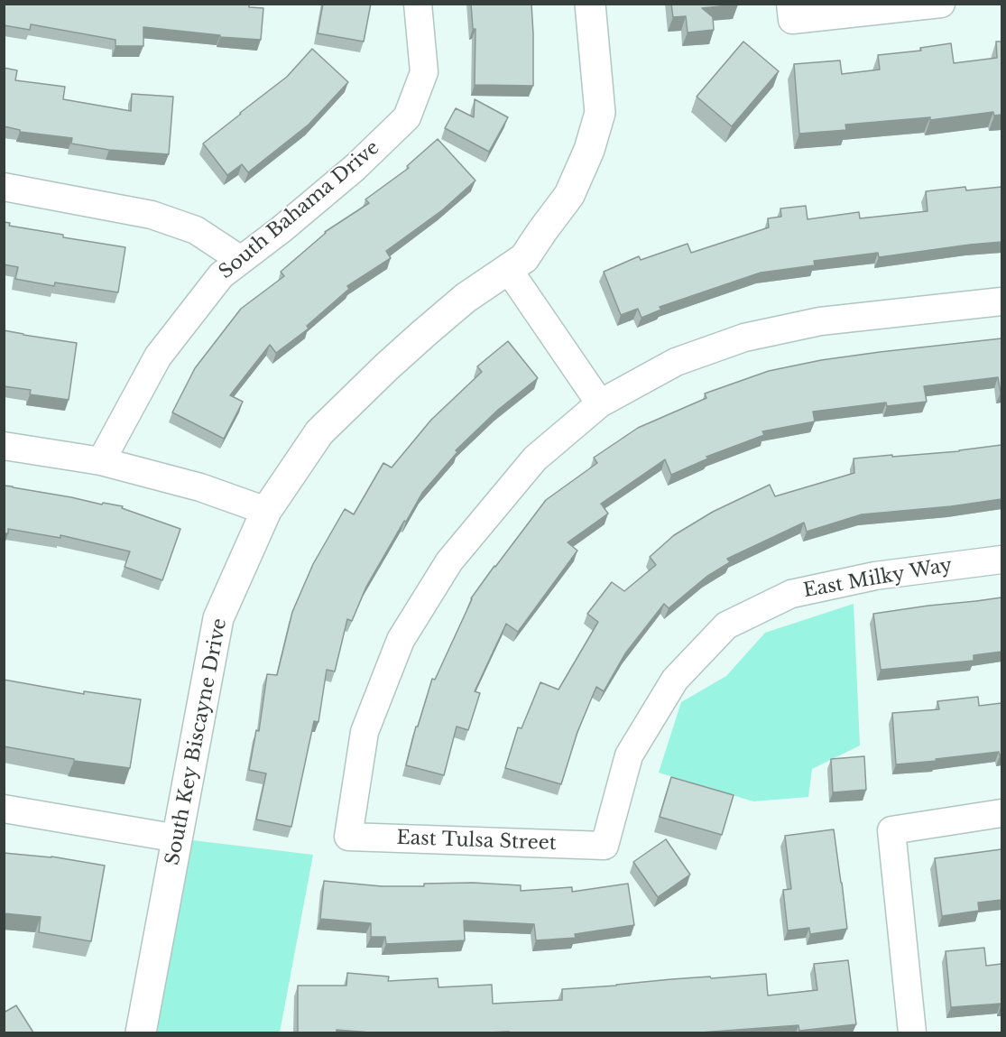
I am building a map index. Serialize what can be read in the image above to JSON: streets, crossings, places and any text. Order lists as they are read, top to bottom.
{
  "streets": {
    "street": [
      "South Bahama Drive",
      "East Milky Way",
      "South Key Biscayne Drive",
      "East Tulsa Street"
    ]
  },
  "crossings": [
    ["East Milky Way", "East Tulsa Street"]
  ]
}
